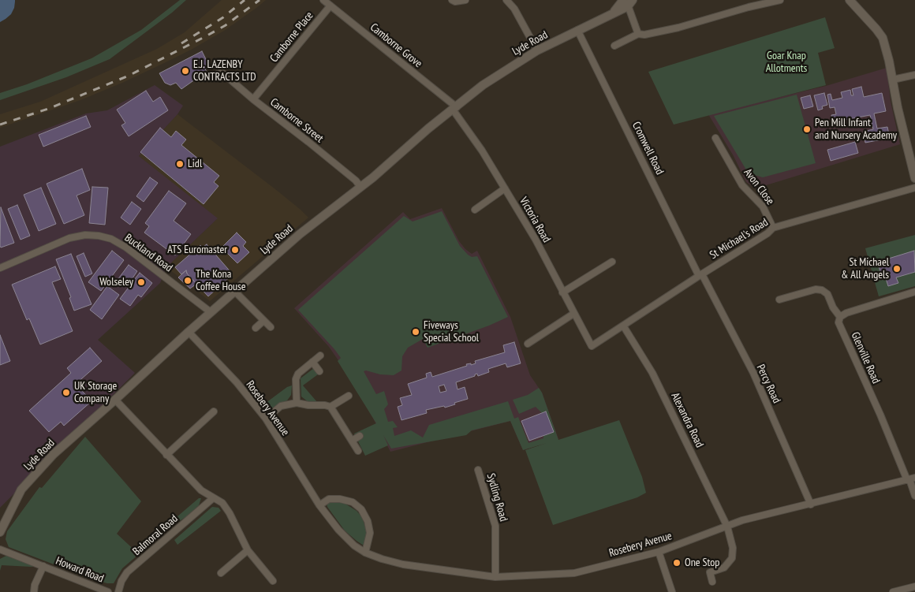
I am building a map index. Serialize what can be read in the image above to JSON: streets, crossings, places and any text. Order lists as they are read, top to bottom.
{
  "streets": {
    "street": [
      "Camborne Place",
      "Lyde Road",
      "Camborne Grove",
      "Camborne Street",
      "Cromwell Road",
      "Avon Close",
      "Victoria Road",
      "St Michael's Road",
      "Buckland Road",
      "Glenville Road",
      "Percy Road",
      "Rosebery Avenue",
      "Alexandra Road",
      "Sydling Road",
      "Balmoral Road",
      "Howard Road"
    ]
  },
  "crossings": [
    ["Camborne Place", "Camborne Grove"],
    ["Camborne Place", "Camborne Street"],
    ["Lyde Road", "Camborne Grove"],
    ["Lyde Road", "Camborne Street"],
    ["Lyde Road", "Cromwell Road"],
    ["Lyde Road", "Victoria Road"],
    ["Lyde Road", "Buckland Road"],
    ["Lyde Road", "Rosebery Avenue"],
    ["Camborne Grove", "Victoria Road"],
    ["Cromwell Road", "St Michael's Road"],
    ["Cromwell Road", "Percy Road"],
    ["Avon Close", "St Michael's Road"],
    ["Victoria Road", "St Michael's Road"],
    ["St Michael's Road", "Percy Road"],
    ["St Michael's Road", "Alexandra Road"],
    ["Glenville Road", "Rosebery Avenue"],
    ["Percy Road", "Rosebery Avenue"],
    ["Rosebery Avenue", "Alexandra Road"],
    ["Rosebery Avenue", "Sydling Road"]
  ],
  "parks": ["Goar Knap Allotments"],
  "places": [
    "E.J. LAZENBY CONTRACTS LTD",
    "Pen Mill Infant and Nursery Academy",
    "Lidl",
    "ATS Euromaster",
    "St Michael & All Angels",
    "The Kona Coffee House",
    "Wolseley",
    "Fiveways Special School",
    "UK Storage Company",
    "One Stop"
  ]
}
